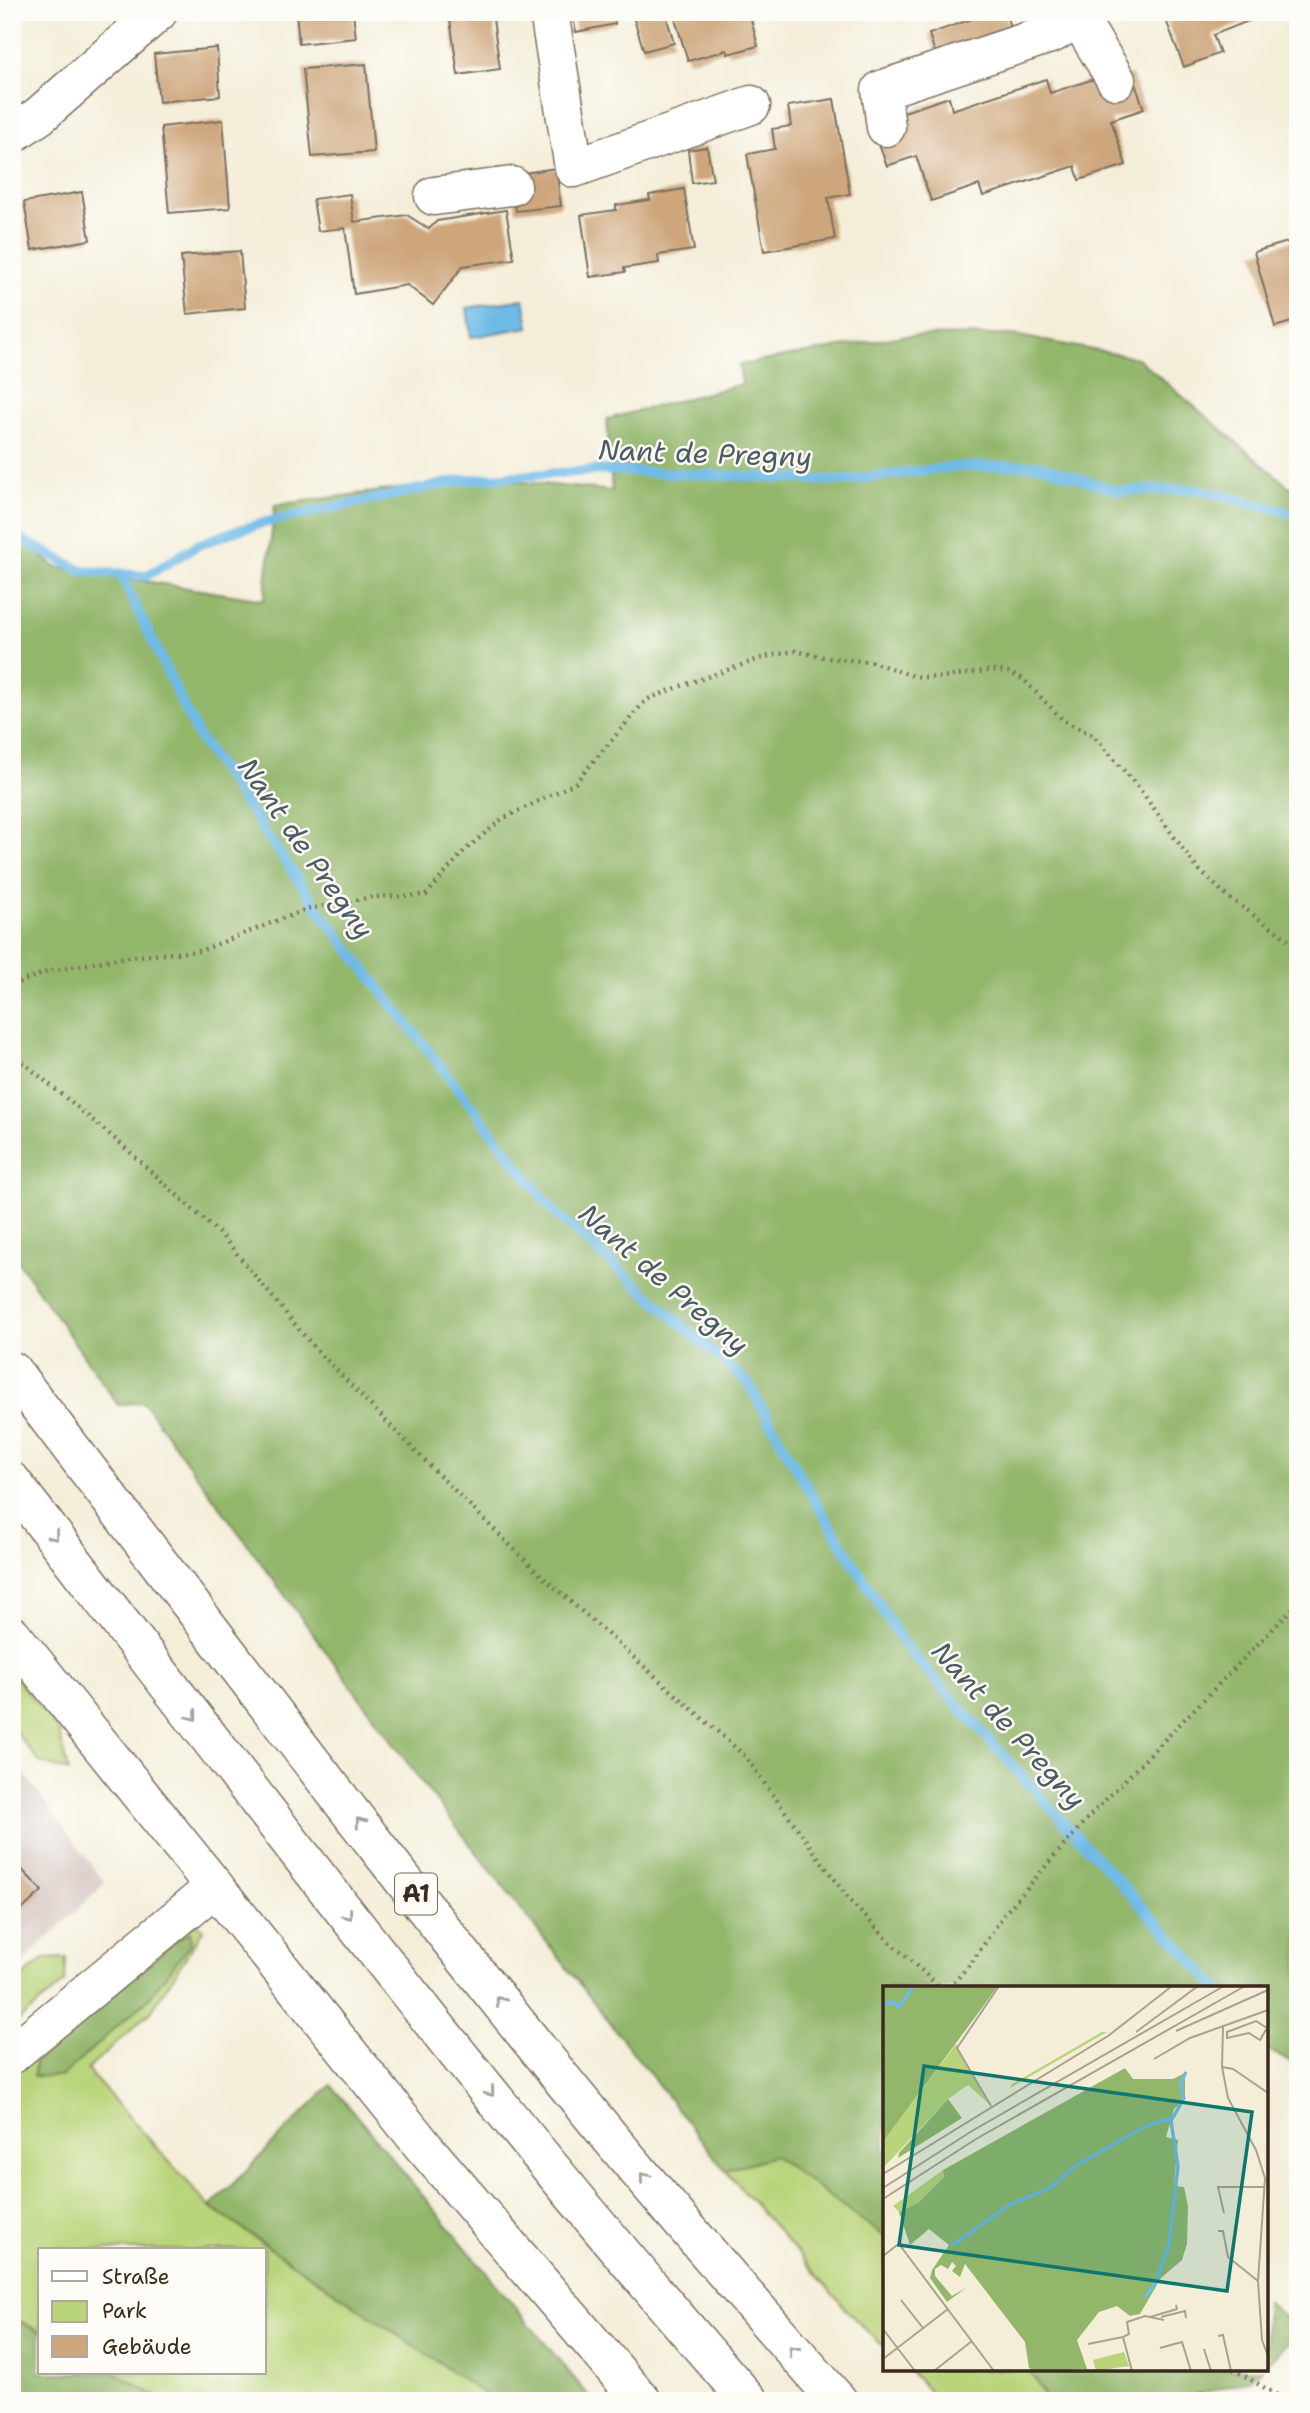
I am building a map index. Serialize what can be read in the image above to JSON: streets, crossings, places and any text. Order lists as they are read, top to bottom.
{
  "streets": {
    "main road": ["A1"]
  },
  "water": ["Nant de Pregny"],
  "legend": ["Straße", "Park", "Gebäude"]
}
